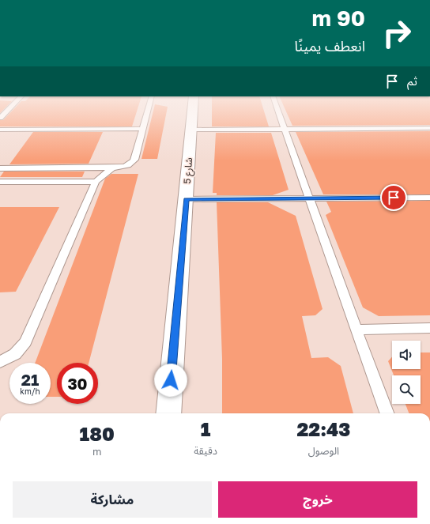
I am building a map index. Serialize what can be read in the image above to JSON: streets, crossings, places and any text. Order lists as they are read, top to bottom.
{
  "streets": {
    "street": ["شارع 5"]
  },
  "page": {
    "turn": ["90 m", "انعطف يمينًا"],
    "then": "ثم",
    "speed": "21 km/h",
    "limit": "30",
    "eta": [
      "22:43",
      "الوصول",
      "1",
      "دقيقة",
      "180",
      "m"
    ],
    "buttons": ["خروج", "مشاركة"]
  }
}
